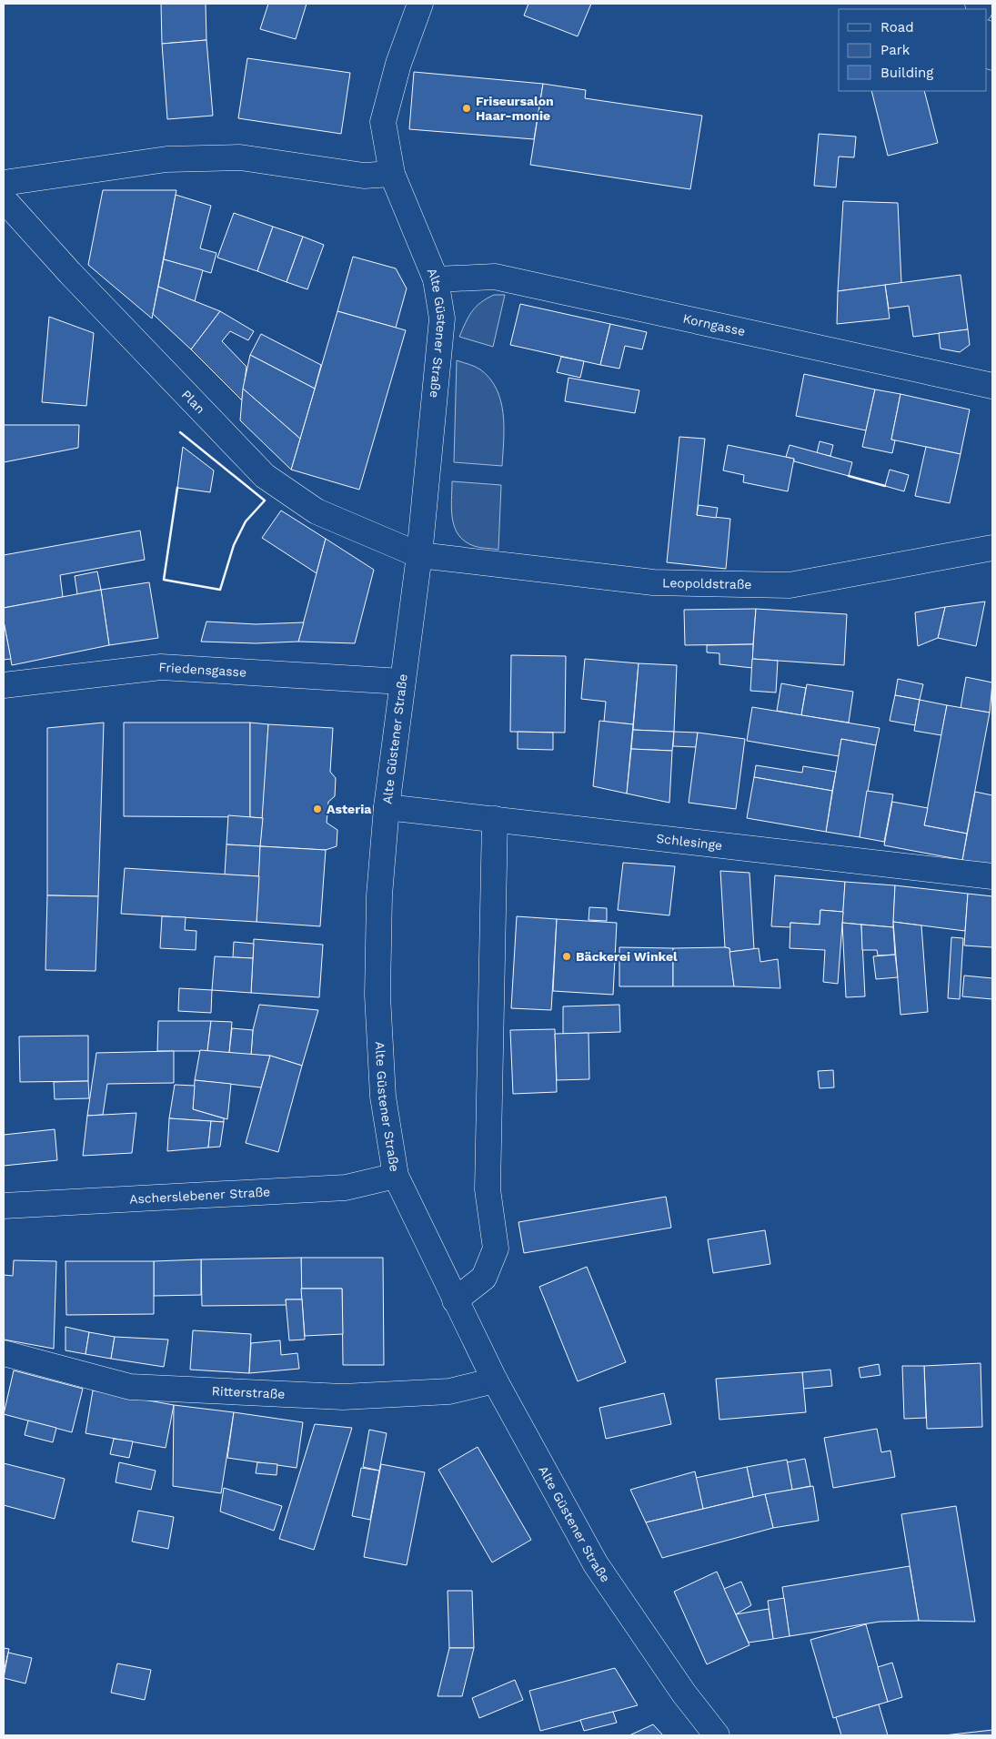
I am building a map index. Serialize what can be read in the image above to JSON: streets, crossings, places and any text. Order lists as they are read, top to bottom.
{
  "streets": {
    "street": [
      "Korngasse",
      "Alte Güstener Straße",
      "Plan",
      "Leopoldstraße",
      "Friedensgasse",
      "Schlesinge",
      "Ascherslebener Straße",
      "Ritterstraße"
    ]
  },
  "crossings": [
    ["Korngasse", "Alte Güstener Straße"],
    ["Alte Güstener Straße", "Plan"],
    ["Alte Güstener Straße", "Leopoldstraße"],
    ["Alte Güstener Straße", "Friedensgasse"],
    ["Alte Güstener Straße", "Schlesinge"],
    ["Alte Güstener Straße", "Ascherslebener Straße"],
    ["Alte Güstener Straße", "Ritterstraße"],
    ["Plan", "Leopoldstraße"]
  ],
  "places": ["Friseursalon Haar-monie", "Asteria", "Bäckerei Winkel"],
  "legend": ["Road", "Park", "Building"]
}
